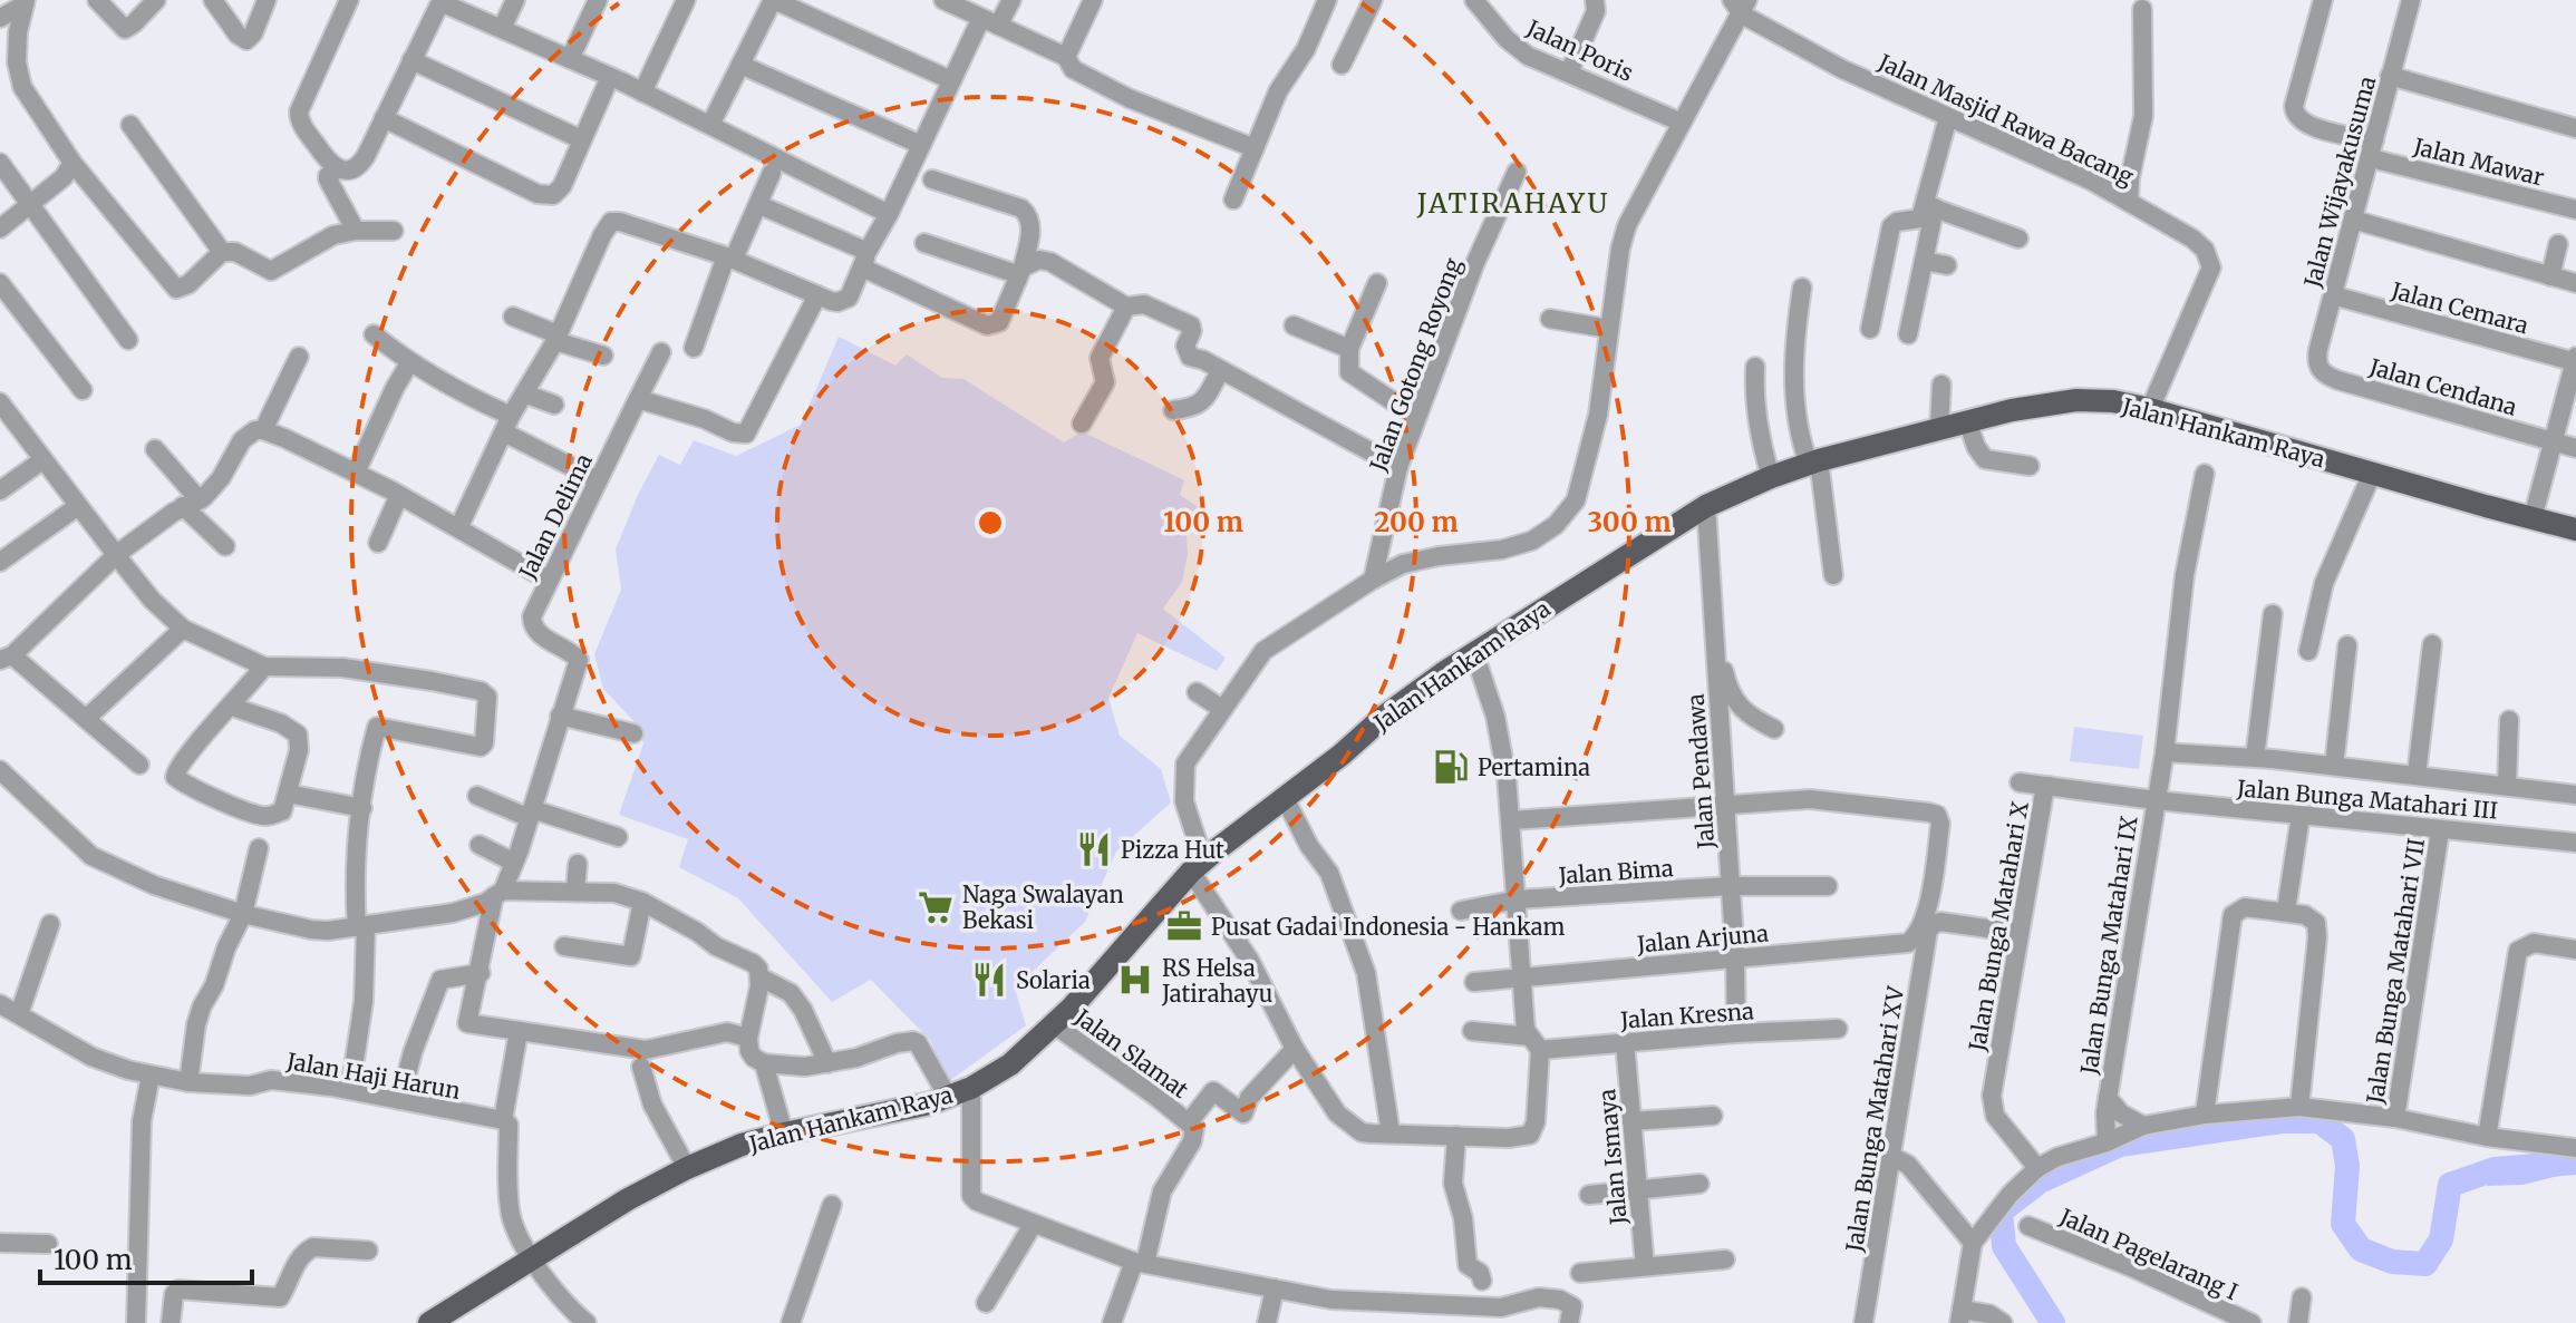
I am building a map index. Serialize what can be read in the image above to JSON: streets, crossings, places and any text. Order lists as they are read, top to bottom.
{
  "streets": {
    "main road": ["Jalan Hankam Raya"],
    "street": [
      "Jalan Poris",
      "Jalan Masjid Rawa Bacang",
      "Jalan Mawar",
      "Jalan Wijayakusuma",
      "Jalan Cemara",
      "Jalan Gotong Royong",
      "Jalan Cendana",
      "Jalan Delima",
      "Jalan Pendawa",
      "Jalan Bunga Matahari III",
      "Jalan Bima",
      "Jalan Bunga Matahari X",
      "Jalan Arjuna",
      "Jalan Bunga Matahari IX",
      "Jalan Bunga Matahari VII",
      "Jalan Kresna",
      "Jalan Slamat",
      "Jalan Haji Harun",
      "Jalan Bunga Matahari XV",
      "Jalan Ismaya",
      "Jalan Pagelarang I"
    ]
  },
  "crossings": [
    ["Jalan Masjid Rawa Bacang", "Jalan Hankam Raya"],
    ["Jalan Mawar", "Jalan Wijayakusuma"],
    ["Jalan Wijayakusuma", "Jalan Cemara"],
    ["Jalan Wijayakusuma", "Jalan Cendana"],
    ["Jalan Hankam Raya", "Jalan Pendawa"],
    ["Jalan Hankam Raya", "Jalan Slamat"],
    ["Jalan Pendawa", "Jalan Bima"],
    ["Jalan Pendawa", "Jalan Arjuna"],
    ["Jalan Pendawa", "Jalan Kresna"],
    ["Jalan Pendawa", "Jalan Bunga Matahari XV"],
    ["Jalan Bunga Matahari III", "Jalan Bunga Matahari X"],
    ["Jalan Bunga Matahari III", "Jalan Bunga Matahari IX"],
    ["Jalan Bunga Matahari III", "Jalan Bunga Matahari VII"],
    ["Jalan Bunga Matahari X", "Jalan Bunga Matahari IX"],
    ["Jalan Arjuna", "Jalan Bunga Matahari XV"],
    ["Jalan Kresna", "Jalan Ismaya"]
  ],
  "districts": ["JATIRAHAYU"],
  "places": {
    "fuel station": ["Pertamina"],
    "restaurant": ["Pizza Hut", "Solaria"],
    "supermarket": ["Naga Swalayan Bekasi"],
    "office": ["Pusat Gadai Indonesia - Hankam"],
    "hospital": ["RS Helsa Jatirahayu"]
  },
  "scale_bar": "100 m",
  "rings": ["100 m", "200 m", "300 m"]
}
